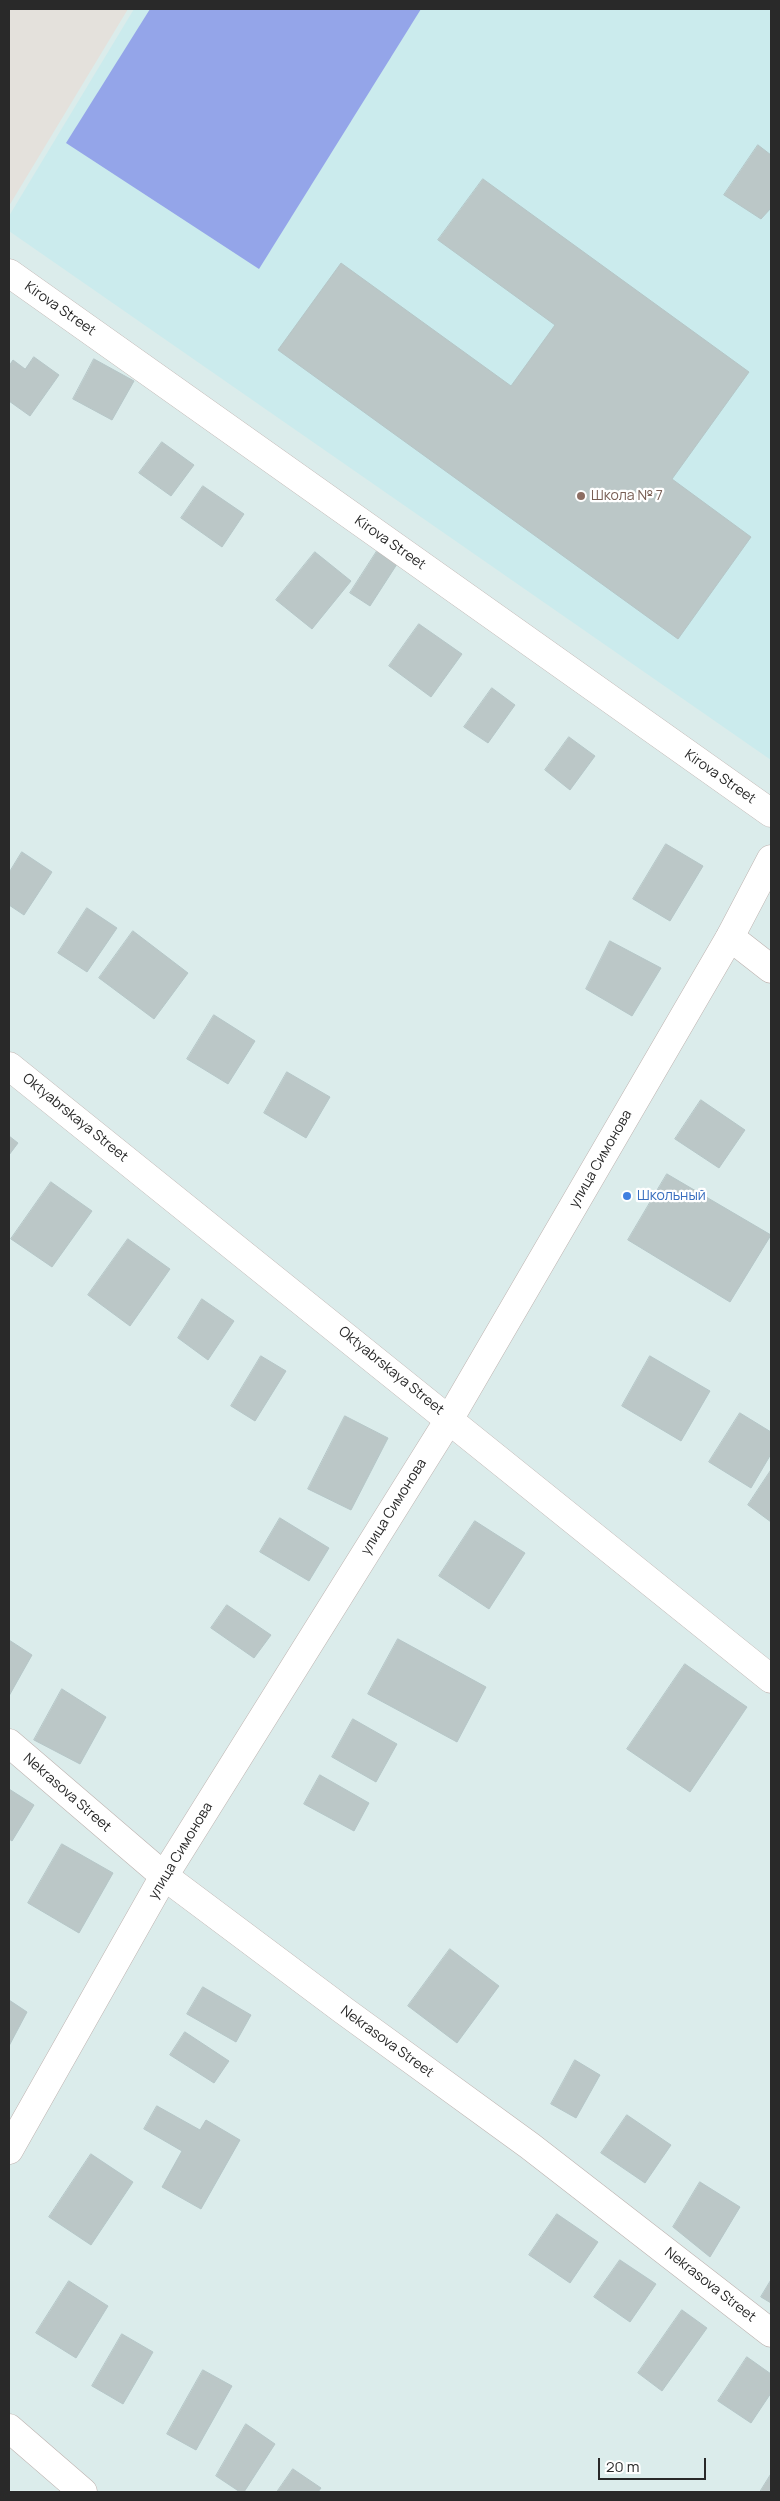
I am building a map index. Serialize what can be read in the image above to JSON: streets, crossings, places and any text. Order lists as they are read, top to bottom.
{
  "streets": {
    "street": [
      "Kirova Street",
      "Oktyabrskaya Street",
      "улица Симонова",
      "Nekrasova Street"
    ]
  },
  "crossings": [
    ["Oktyabrskaya Street", "улица Симонова"],
    ["улица Симонова", "Nekrasova Street"]
  ],
  "places": ["Школа № 7", "Школьный"],
  "scale_bar": "20 m"
}
